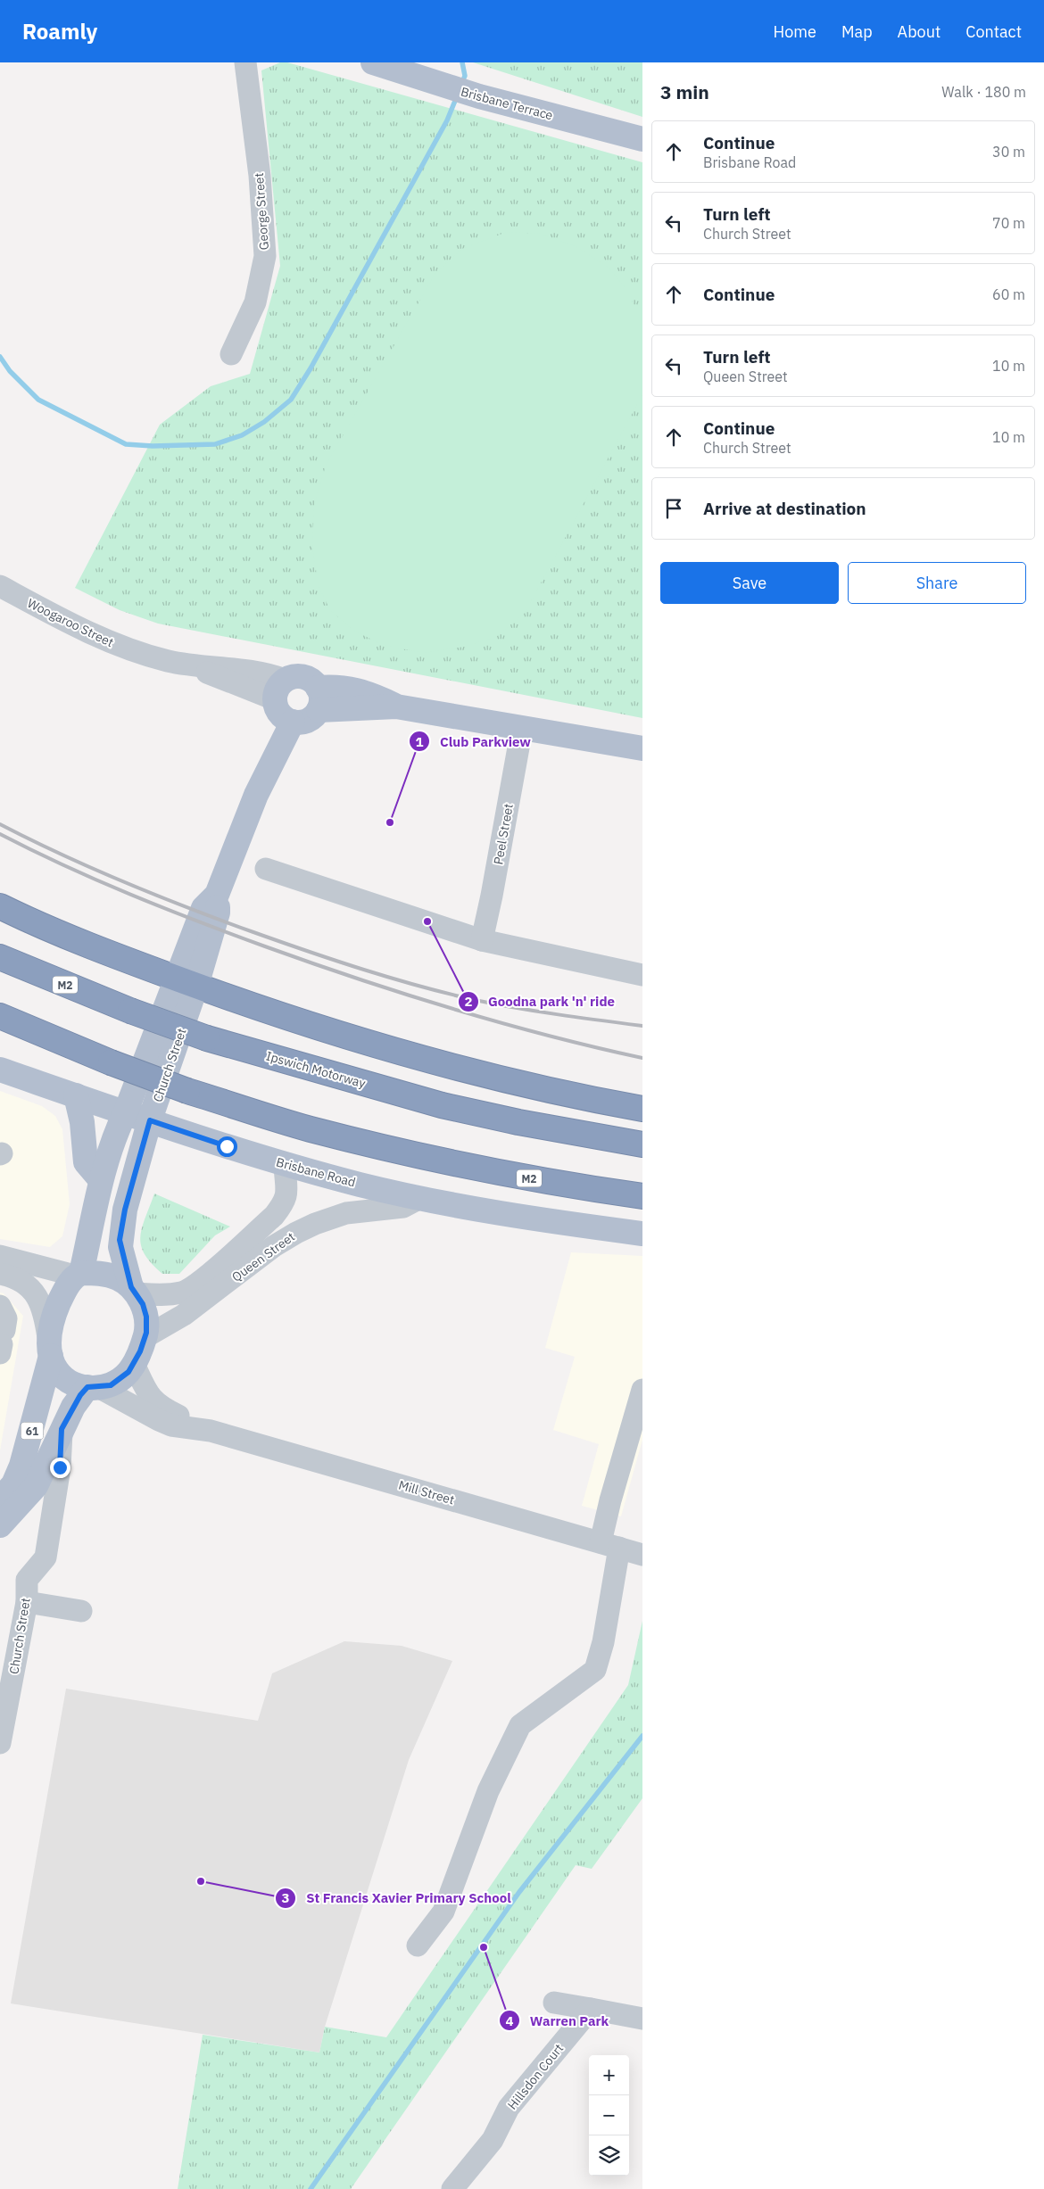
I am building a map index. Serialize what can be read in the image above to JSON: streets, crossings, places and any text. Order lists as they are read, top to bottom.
{
  "streets": {
    "highway": ["M2", "Ipswich Motorway"],
    "main road": [
      "Brisbane Terrace",
      "Church Street",
      "Brisbane Road",
      "61"
    ],
    "street": [
      "George Street",
      "Woogaroo Street",
      "Peel Street",
      "Queen Street",
      "Mill Street",
      "Hillsdon Court"
    ]
  },
  "crossings": [
    ["Woogaroo Street", "Church Street"],
    ["Church Street", "Brisbane Road"],
    ["Church Street", "Queen Street"],
    ["Church Street", "61"],
    ["Church Street", "Mill Street"],
    ["Brisbane Road", "Queen Street"],
    ["Queen Street", "61"],
    ["Queen Street", "Mill Street"],
    ["61", "Mill Street"]
  ],
  "places": [
    "Club Parkview",
    "Goodna park 'n' ride",
    "St Francis Xavier Primary School",
    "Warren Park"
  ],
  "page": {
    "header": "Roamly",
    "nav": [
      "Home",
      "Map",
      "About",
      "Contact"
    ],
    "heading": ["3 min", "Walk · 180 m"],
    "list": [
      ["Continue", "Brisbane Road", "30 m"],
      ["Turn left", "Church Street", "70 m"],
      ["Continue", "60 m"],
      ["Turn left", "Queen Street", "10 m"],
      ["Continue", "Church Street", "10 m"],
      "Arrive at destination"
    ],
    "buttons": ["Save", "Share"],
    "map_buttons": ["+", "−"]
  }
}
